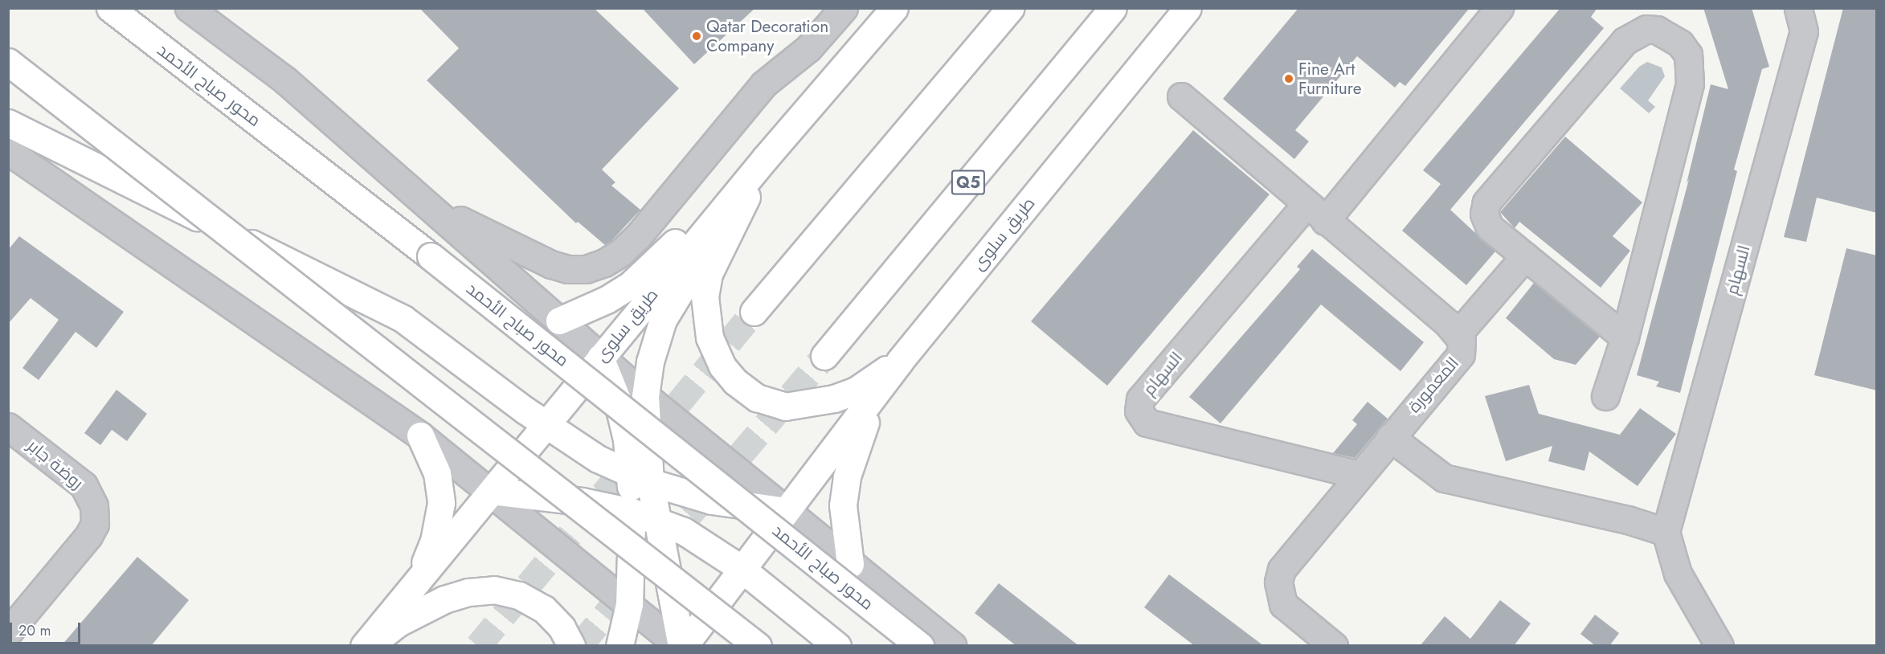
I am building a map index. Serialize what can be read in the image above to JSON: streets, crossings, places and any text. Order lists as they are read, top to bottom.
{
  "streets": {
    "main road": ["محور صباح الأحمد", "Q5", "طريق سلوى"],
    "street": ["السهام", "المعمورة", "روضة جابر"]
  },
  "crossings": [
    ["محور صباح الأحمد", "طريق سلوى"],
    ["السهام", "المعمورة"]
  ],
  "places": ["Qatar Decoration Company", "Fine Art Furniture"],
  "scale_bar": "20 m"
}
